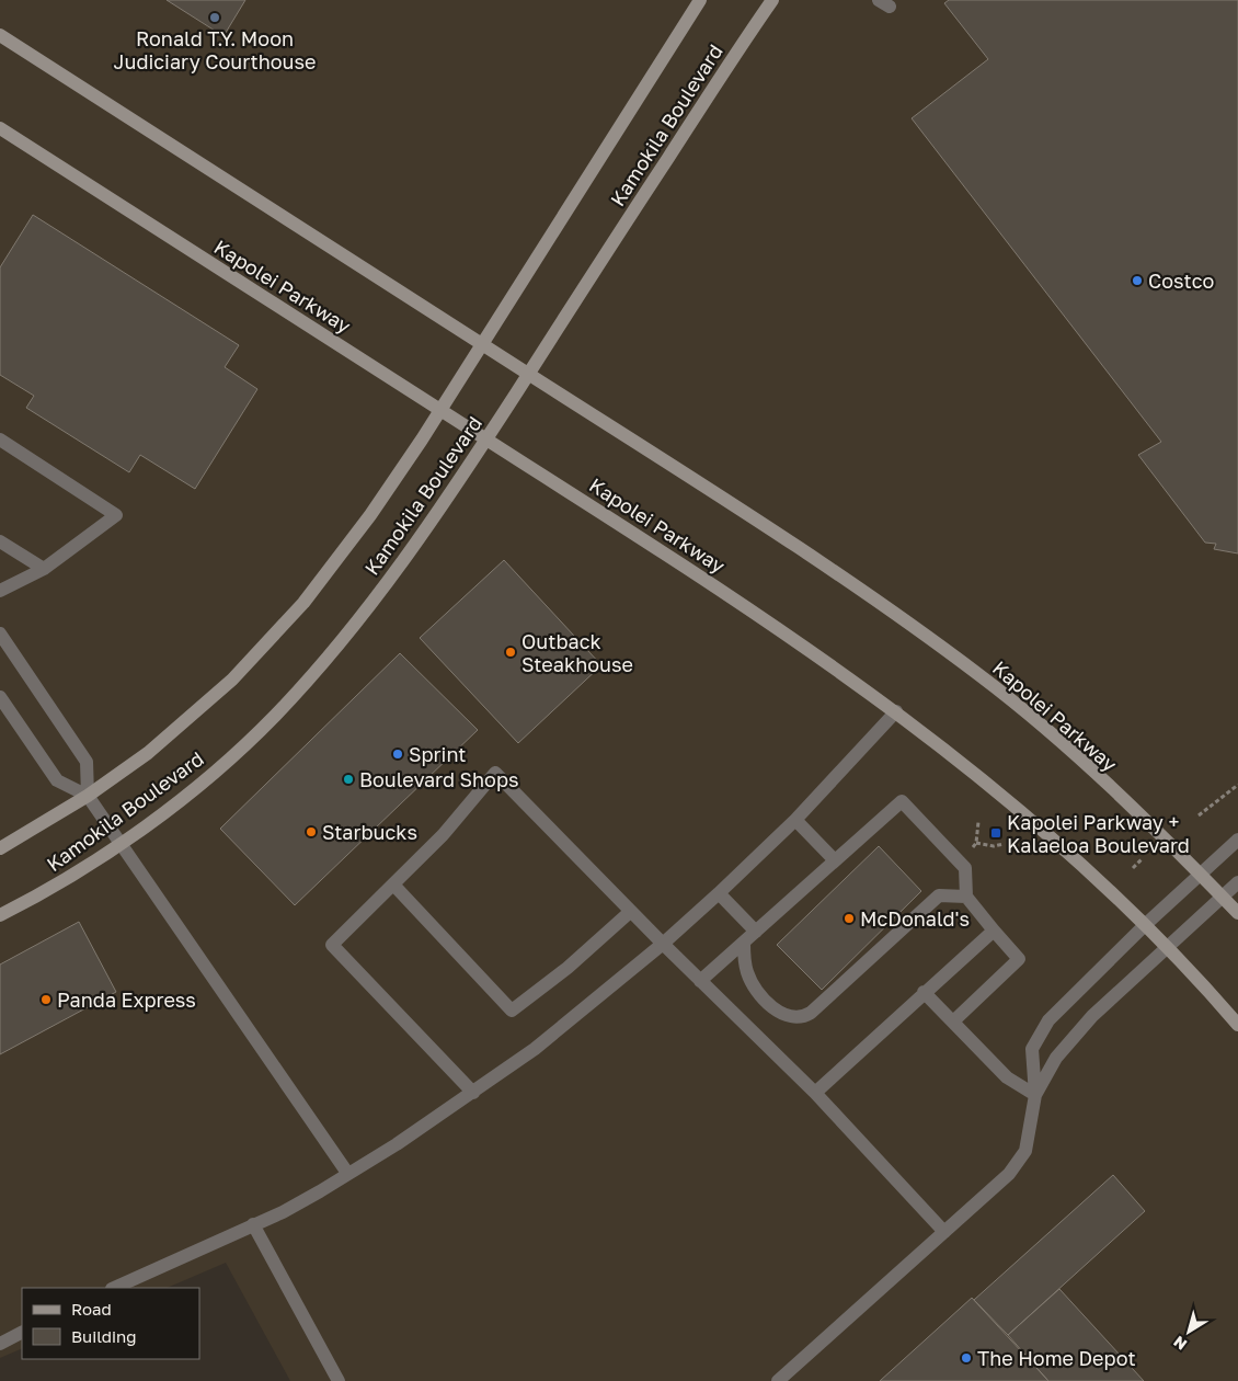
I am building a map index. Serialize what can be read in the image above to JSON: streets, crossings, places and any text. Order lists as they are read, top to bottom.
{
  "streets": {
    "main road": ["Kamokila Boulevard", "Kapolei Parkway"]
  },
  "crossings": [
    ["Kamokila Boulevard", "Kapolei Parkway"]
  ],
  "places": {
    "other": [
      "Ronald T.Y. Moon Judiciary Courthouse",
      "Costco",
      "Outback Steakhouse",
      "Sprint",
      "Boulevard Shops",
      "Starbucks",
      "McDonald's",
      "Panda Express",
      "The Home Depot"
    ],
    "transit": ["Kapolei Parkway + Kalaeloa Boulevard"]
  },
  "legend": ["Road", "Building"],
  "north": "bottom left"
}
